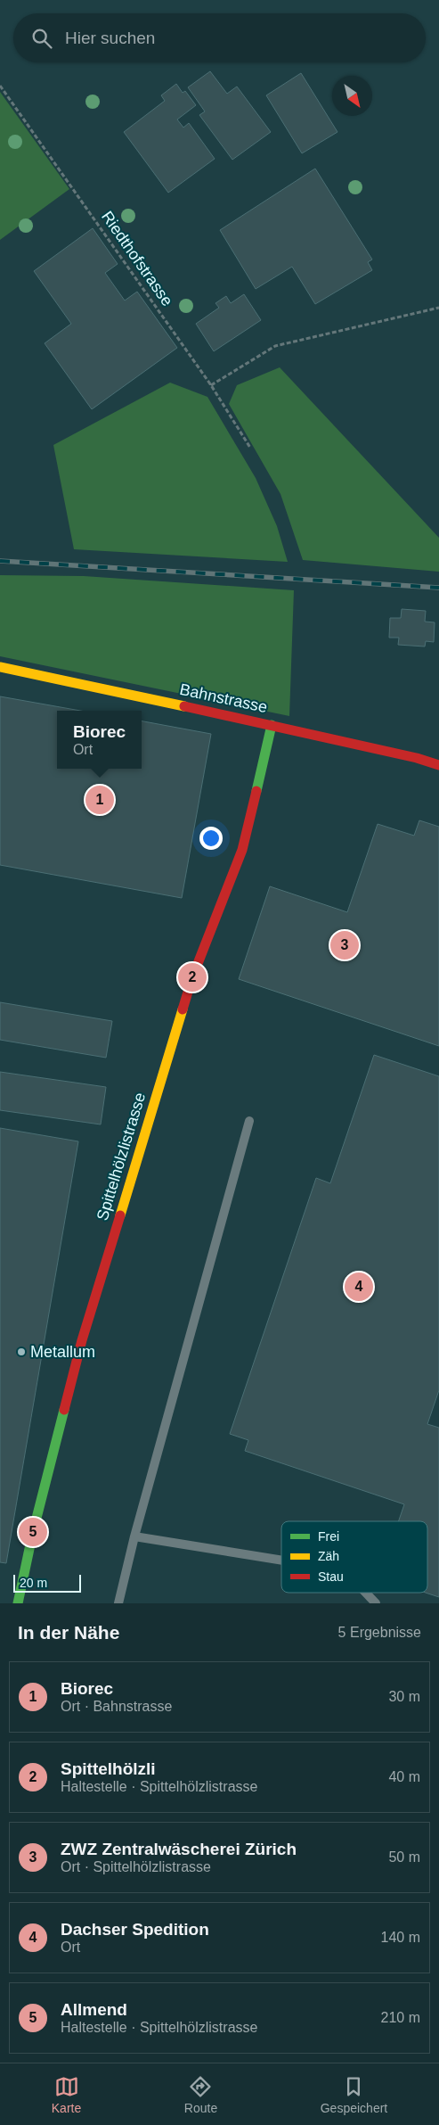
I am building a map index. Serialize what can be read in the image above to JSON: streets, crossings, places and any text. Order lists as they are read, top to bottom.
{
  "streets": {
    "street": ["Bahnstrasse", "Spittelhölzlistrasse"],
    "path": ["Riedthofstrasse"]
  },
  "crossings": [
    ["Bahnstrasse", "Spittelhölzlistrasse"]
  ],
  "places": ["Metallum"],
  "legend": ["Frei", "Zäh", "Stau"],
  "scale_bar": "20 m",
  "north": "bottom right",
  "page": {
    "search": "Hier suchen",
    "popup": ["Biorec", "Ort"],
    "pins": [
      "1",
      "3",
      "2",
      "4",
      "5"
    ],
    "scale": "20 m",
    "heading": ["In der Nähe", "5 Ergebnisse"],
    "list": [
      {
        "mark": "1",
        "name": "Biorec",
        "note": "Ort · Bahnstrasse",
        "value": "30 m"
      },
      {
        "mark": "2",
        "name": "Spittelhölzli",
        "note": "Haltestelle · Spittelhölzlistrasse",
        "value": "40 m"
      },
      {
        "mark": "3",
        "name": "ZWZ Zentralwäscherei Zürich",
        "note": "Ort · Spittelhölzlistrasse",
        "value": "50 m"
      },
      {
        "mark": "4",
        "name": "Dachser Spedition",
        "note": "Ort",
        "value": "140 m"
      },
      {
        "mark": "5",
        "name": "Allmend",
        "note": "Haltestelle · Spittelhölzlistrasse",
        "value": "210 m"
      }
    ],
    "nav": ["Karte", "Route", "Gespeichert"]
  }
}
